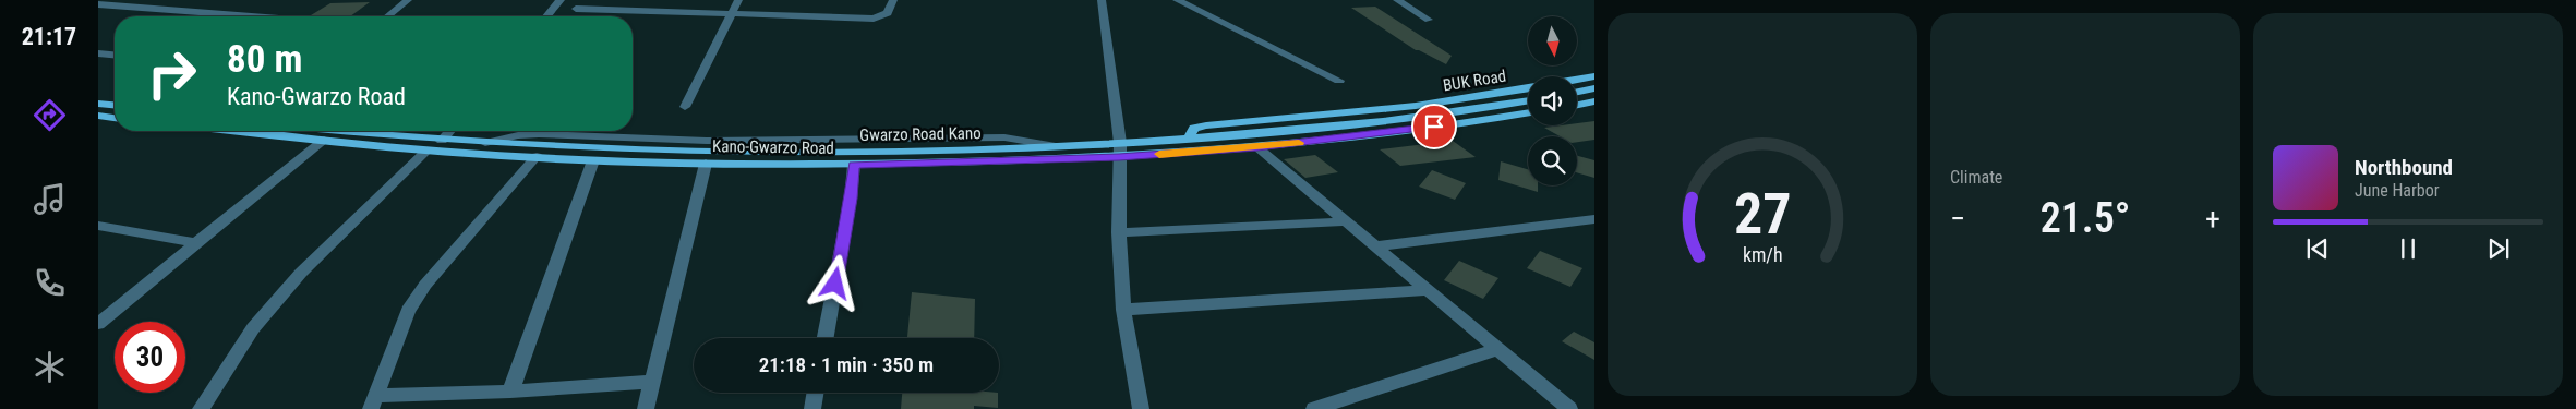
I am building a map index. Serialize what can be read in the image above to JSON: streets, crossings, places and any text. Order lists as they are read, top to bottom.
{
  "streets": {
    "main road": ["BUK Road", "Kano-Gwarzo Road"]
  },
  "north": "bottom",
  "page": {
    "tabs": "21:17",
    "tile": "Climate",
    "turn": ["80 m", "Kano-Gwarzo Road"],
    "song": ["Northbound", "June Harbor"],
    "heat": ["−", "21.5°", "+"],
    "limit": "30",
    "trip": "21:18 · 1 min · 350 m",
    "gauge": ["27", "km/h"]
  }
}
